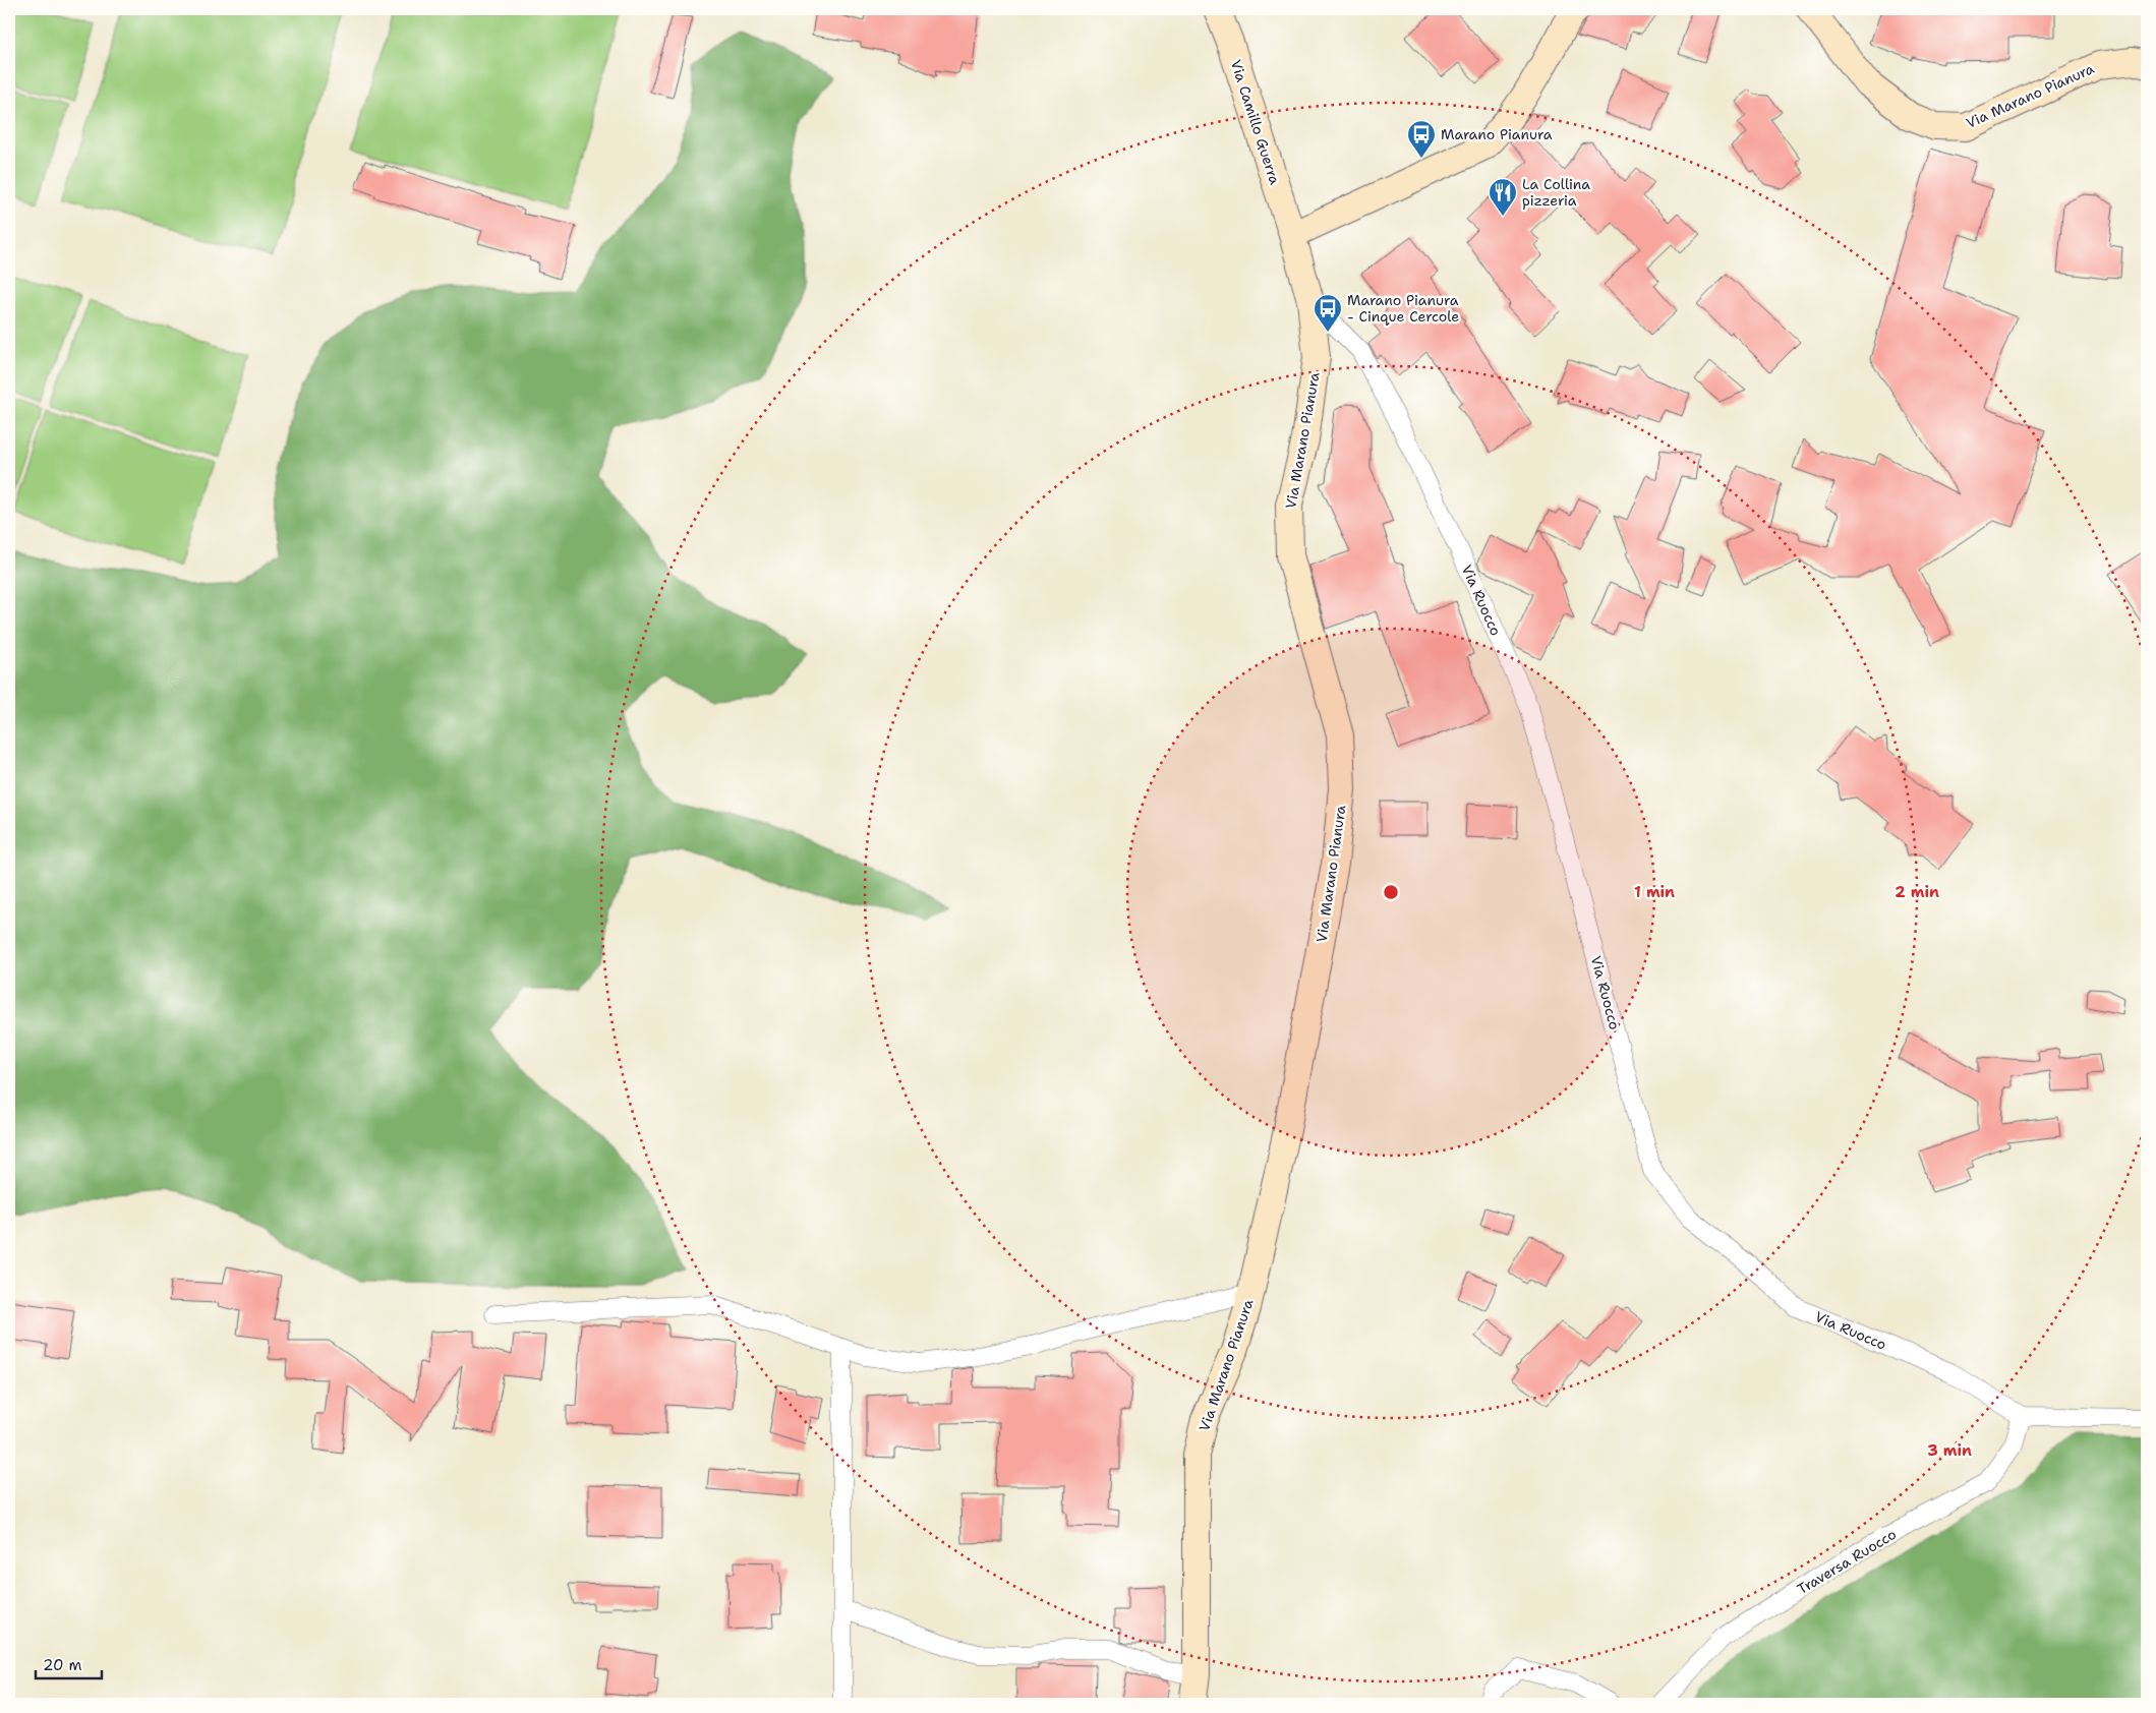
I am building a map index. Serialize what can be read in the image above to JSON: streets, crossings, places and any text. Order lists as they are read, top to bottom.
{
  "streets": {
    "street": [
      "Via Marano Pianura",
      "Via Camillo Guerra",
      "Via Ruocco",
      "Traversa Ruocco"
    ]
  },
  "crossings": [
    ["Via Marano Pianura", "Via Camillo Guerra"],
    ["Via Marano Pianura", "Via Ruocco"],
    ["Via Ruocco", "Traversa Ruocco"]
  ],
  "places": {
    "bus stop": ["Marano Pianura", "Marano Pianura - Cinque Cercole"],
    "restaurant": ["La Collina pizzeria"]
  },
  "scale_bar": "20 m",
  "rings": ["1 min", "2 min", "3 min"]
}
